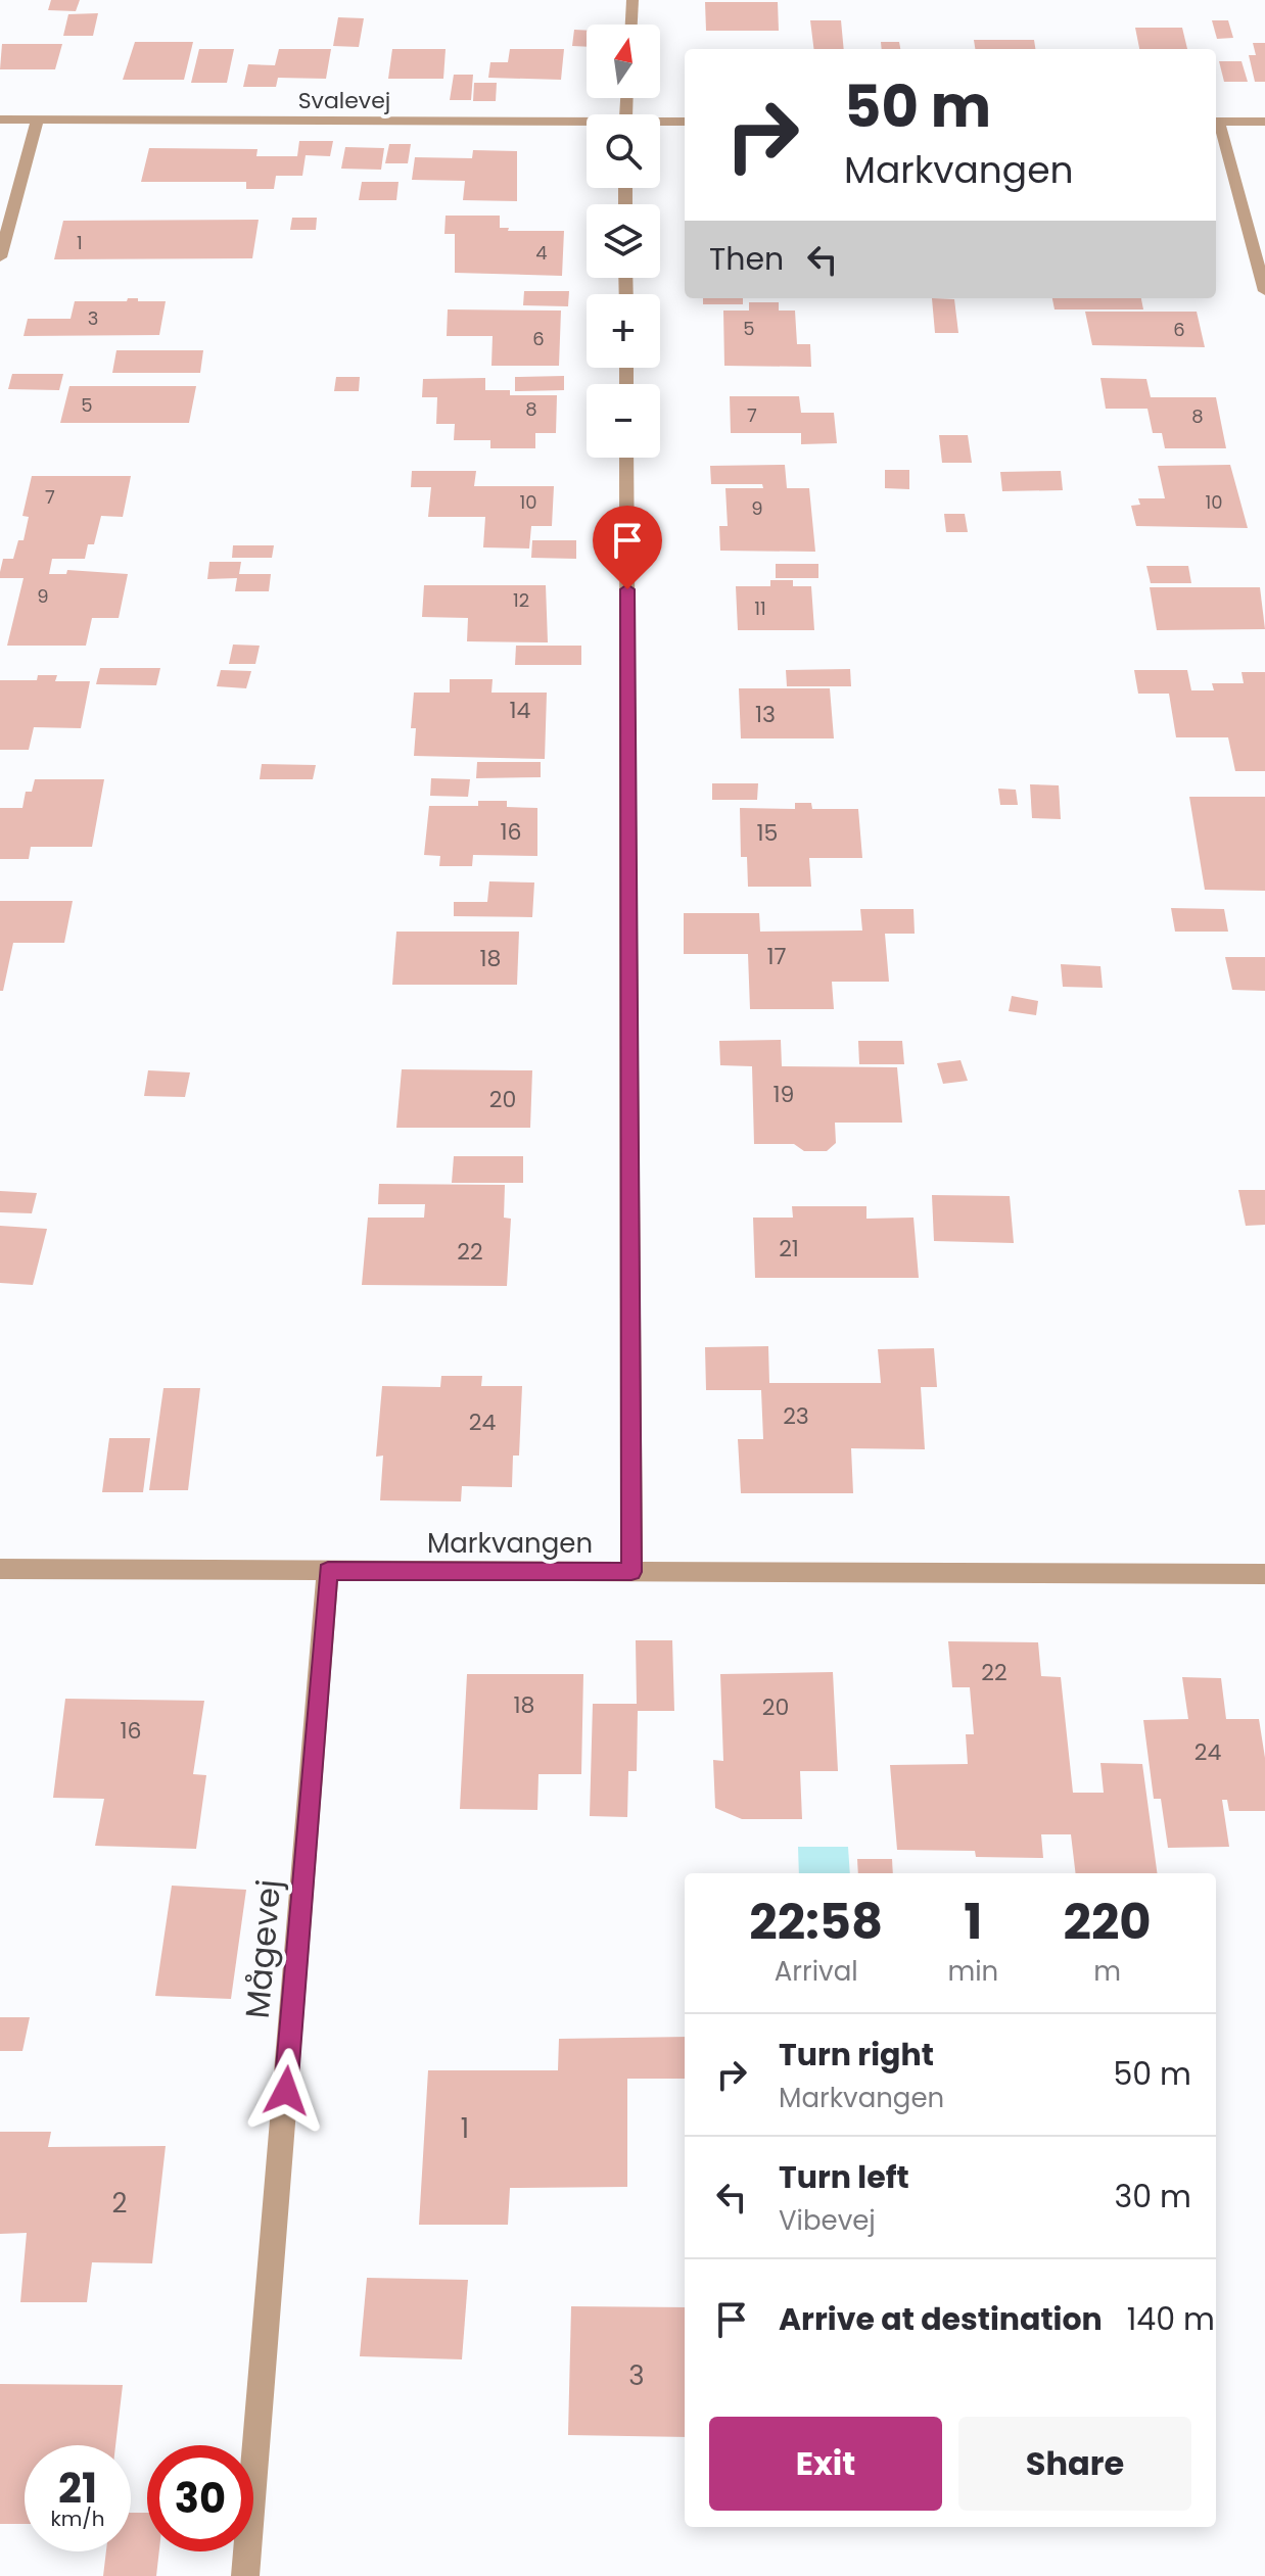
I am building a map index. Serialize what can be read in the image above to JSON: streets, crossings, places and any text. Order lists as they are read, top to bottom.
{
  "streets": {
    "street": ["Svalevej", "Markvangen", "Mågevej"]
  },
  "crossings": [
    ["Markvangen", "Mågevej"]
  ],
  "house_numbers": [
    "1",
    "4",
    "3",
    "5",
    "6",
    "6",
    "5",
    "8",
    "7",
    "8",
    "7",
    "10",
    "10",
    "9",
    "9",
    "12",
    "11",
    "14",
    "13",
    "16",
    "15",
    "17",
    "18",
    "19",
    "20",
    "21",
    "22",
    "23",
    "24",
    "22",
    "18",
    "20",
    "16",
    "24",
    "1",
    "2",
    "3"
  ],
  "north": "top",
  "page": {
    "map_buttons": ["+", "−"],
    "turn": ["50 m", "Markvangen"],
    "then": "Then",
    "eta": [
      "22:58",
      "Arrival",
      "1",
      "min",
      "220",
      "m"
    ],
    "list": [
      {
        "name": "Turn right",
        "note": "Markvangen",
        "value": "50 m"
      },
      {
        "name": "Turn left",
        "note": "Vibevej",
        "value": "30 m"
      },
      {
        "name": "Arrive at destination",
        "value": "140 m"
      }
    ],
    "buttons": ["Exit", "Share"],
    "speed": "21 km/h",
    "limit": "30"
  }
}
